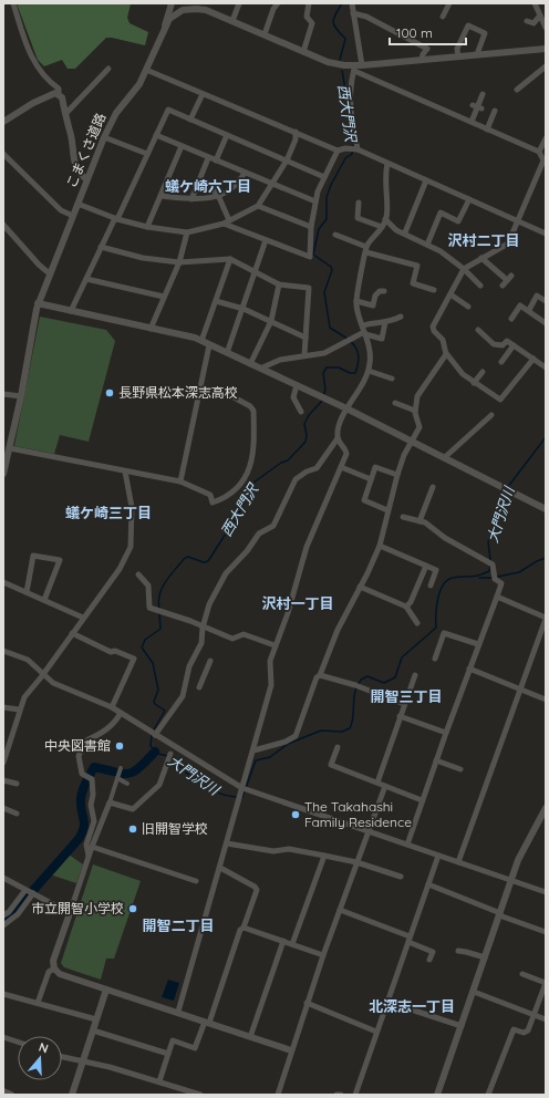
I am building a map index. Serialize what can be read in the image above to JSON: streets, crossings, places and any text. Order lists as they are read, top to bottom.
{
  "streets": {
    "street": ["こまくさ道路"]
  },
  "districts": [
    "蟻ケ崎六丁目",
    "沢村二丁目",
    "蟻ケ崎三丁目",
    "沢村一丁目",
    "開智三丁目",
    "開智二丁目",
    "北深志一丁目"
  ],
  "water": ["西大門沢", "大門沢川"],
  "places": [
    "長野県松本深志高校",
    "中央図書館",
    "The Takahashi Family Residence",
    "旧開智学校",
    "市立開智小学校"
  ],
  "scale_bar": "100 m",
  "north": "top"
}
